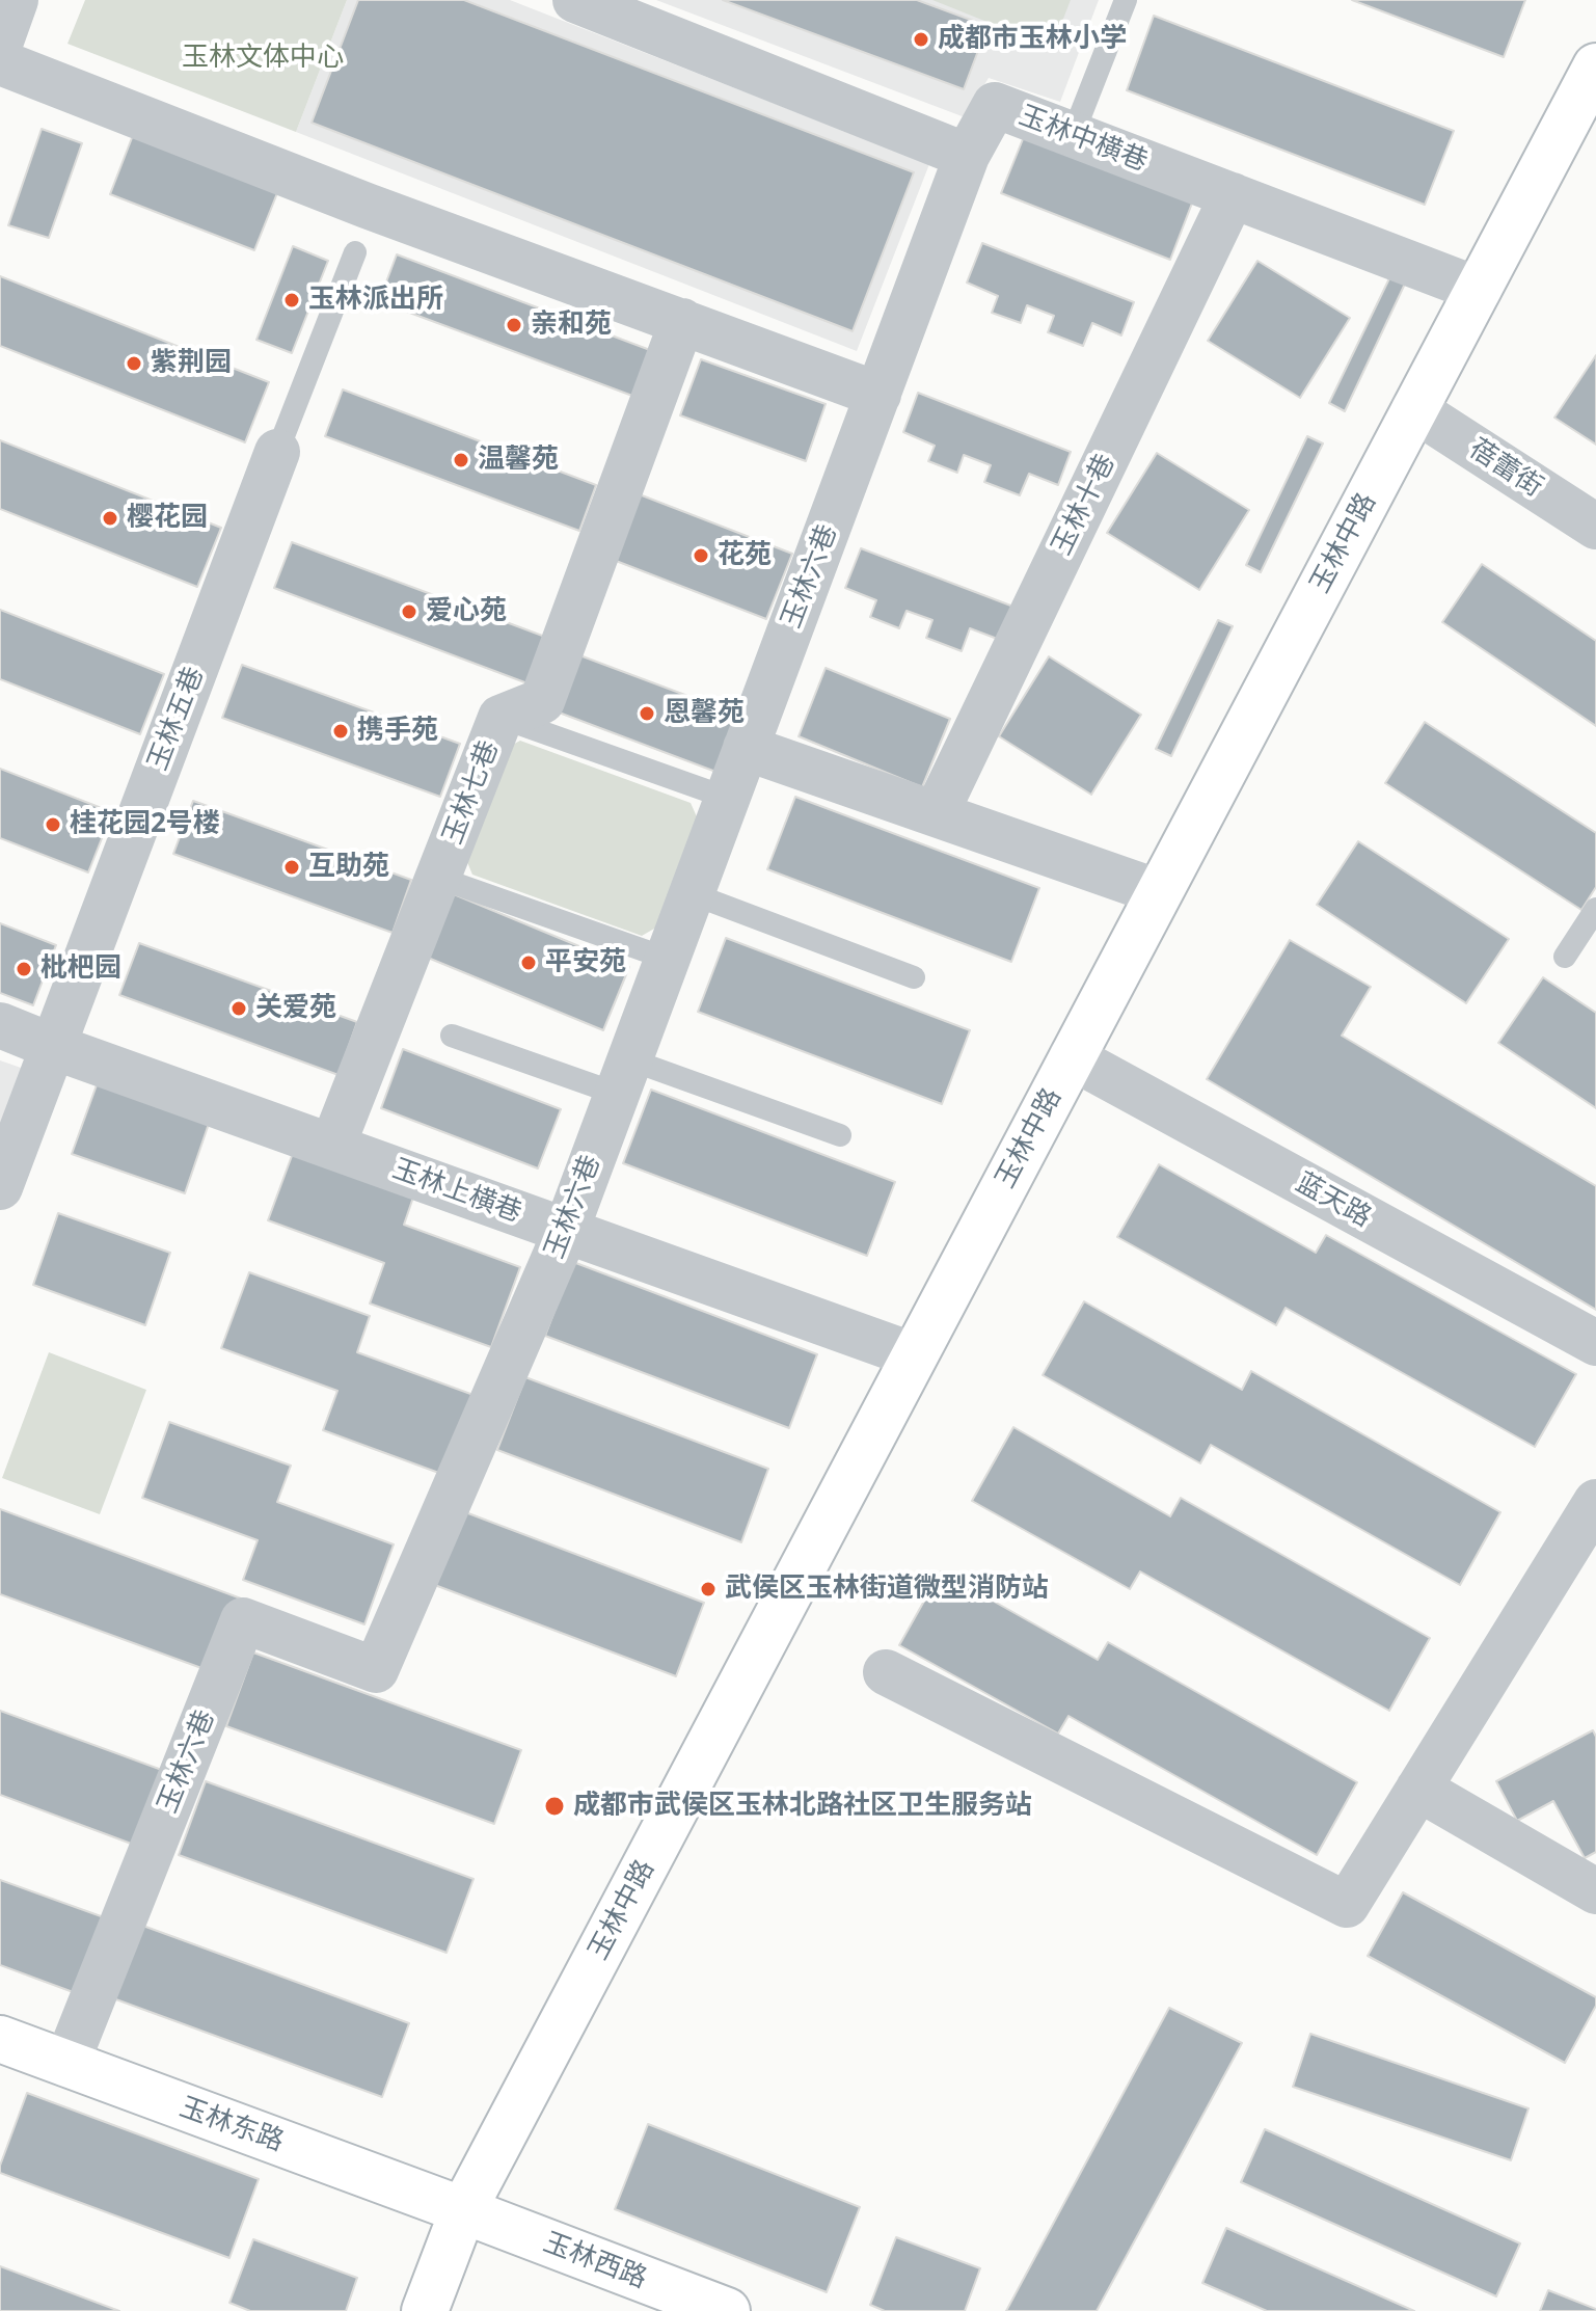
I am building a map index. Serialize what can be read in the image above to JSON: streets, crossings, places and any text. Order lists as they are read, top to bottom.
{
  "streets": {
    "main road": ["玉林中路", "玉林东路", "玉林西路"],
    "street": [
      "玉林中横巷",
      "蓓蕾街",
      "玉林十巷",
      "玉林六巷",
      "玉林五巷",
      "玉林七巷",
      "玉林上横巷",
      "蓝天路"
    ]
  },
  "crossings": [
    ["玉林中横巷", "玉林十巷"],
    ["玉林中横巷", "玉林中路"],
    ["玉林中横巷", "玉林六巷"],
    ["蓓蕾街", "玉林中路"],
    ["玉林中路", "玉林上横巷"],
    ["玉林中路", "蓝天路"],
    ["玉林中路", "玉林东路"],
    ["玉林中路", "玉林西路"],
    ["玉林六巷", "玉林上横巷"],
    ["玉林六巷", "玉林东路"],
    ["玉林五巷", "玉林上横巷"],
    ["玉林七巷", "玉林上横巷"],
    ["玉林东路", "玉林西路"]
  ],
  "parks": ["玉林文体中心"],
  "places": [
    "成都市玉林小学",
    "玉林派出所",
    "亲和苑",
    "紫荆园",
    "温馨苑",
    "樱花园",
    "花苑",
    "爱心苑",
    "恩馨苑",
    "携手苑",
    "桂花园2号楼",
    "互助苑",
    "平安苑",
    "枇杷园",
    "关爱苑",
    "武侯区玉林街道微型消防站",
    "成都市武侯区玉林北路社区卫生服务站"
  ]
}
